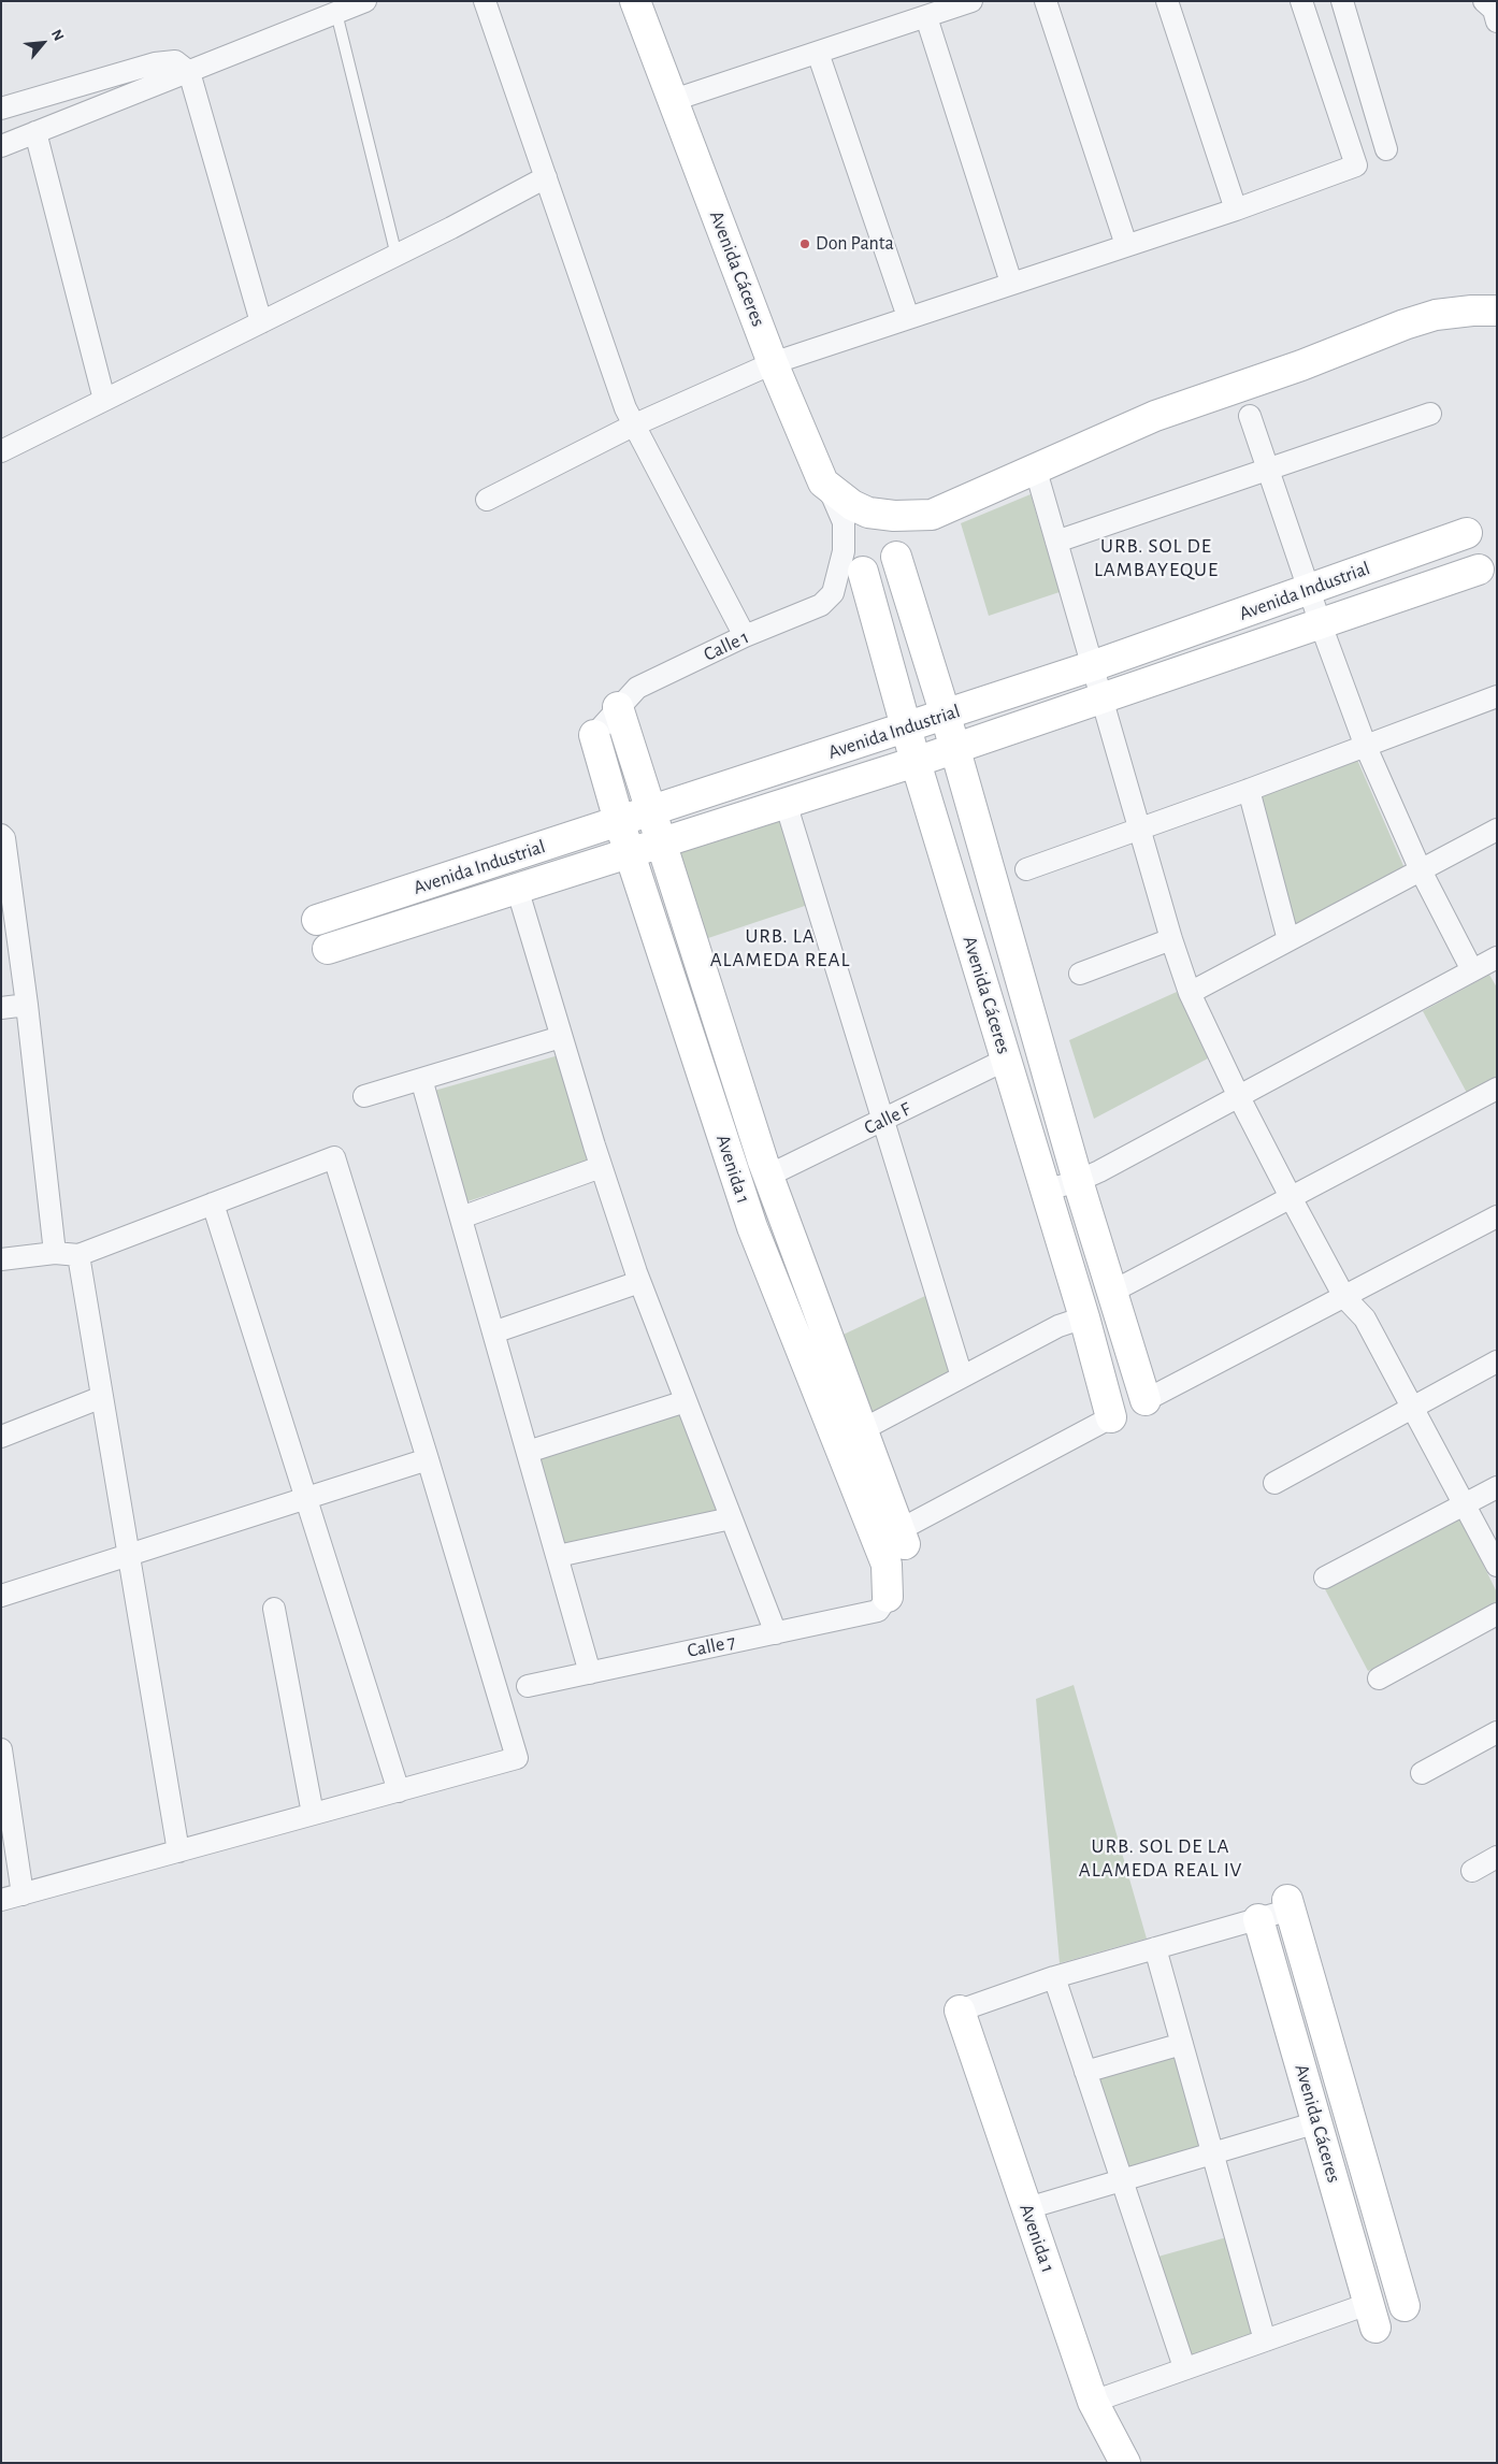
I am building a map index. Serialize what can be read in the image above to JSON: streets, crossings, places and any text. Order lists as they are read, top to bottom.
{
  "streets": {
    "street": [
      "Avenida Cáceres",
      "Avenida Industrial",
      "Calle 1",
      "Calle F",
      "Avenida 1",
      "Calle 7"
    ]
  },
  "crossings": [
    ["Avenida Cáceres", "Avenida Industrial"],
    ["Avenida Cáceres", "Calle 1"],
    ["Avenida Cáceres", "Calle F"],
    ["Avenida Industrial", "Avenida 1"],
    ["Calle 1", "Avenida 1"],
    ["Calle F", "Avenida 1"],
    ["Avenida 1", "Calle 7"]
  ],
  "districts": ["URB. SOL DE LAMBAYEQUE", "URB. LA ALAMEDA REAL", "URB. SOL DE LA ALAMEDA REAL IV"],
  "places": ["Don Panta"],
  "north": "top right"
}
